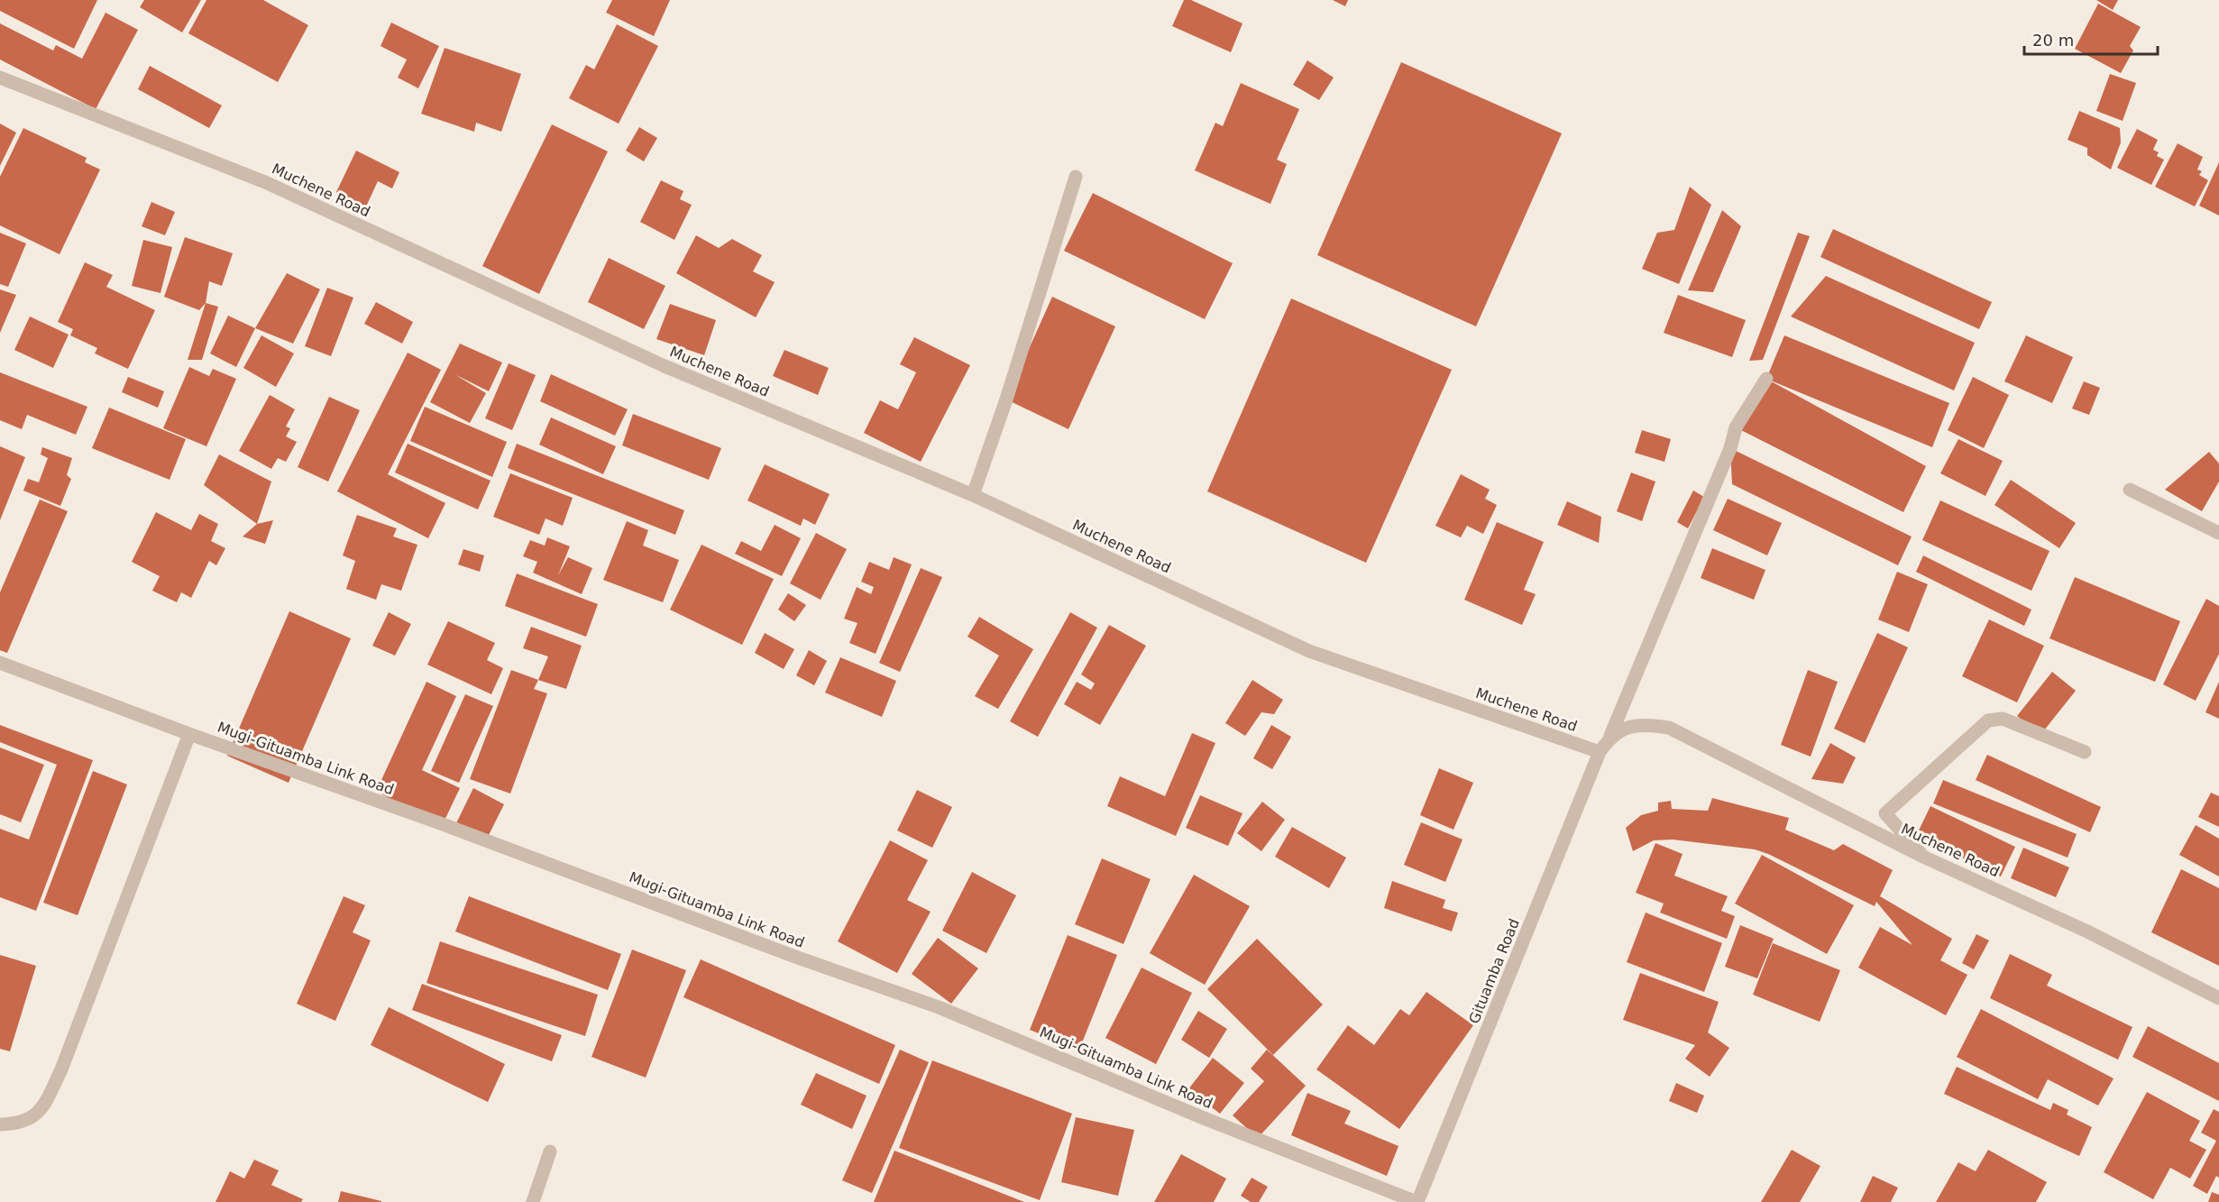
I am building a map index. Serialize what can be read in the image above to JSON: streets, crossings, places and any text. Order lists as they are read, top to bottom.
{
  "streets": {
    "street": ["Muchene Road", "Mugi-Gituamba Link Road", "Gituamba Road"]
  },
  "crossings": [
    ["Muchene Road", "Gituamba Road"],
    ["Mugi-Gituamba Link Road", "Gituamba Road"]
  ],
  "scale_bar": "20 m"
}
